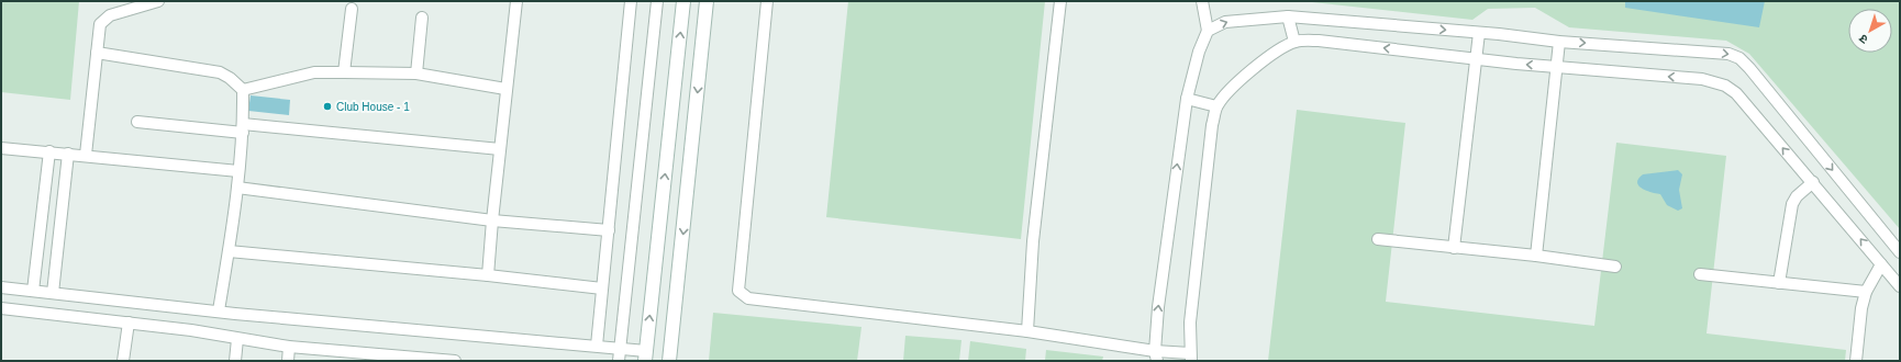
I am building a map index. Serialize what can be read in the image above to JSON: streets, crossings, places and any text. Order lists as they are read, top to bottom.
{
  "places": ["Club House - 1"],
  "north": "bottom left"
}
